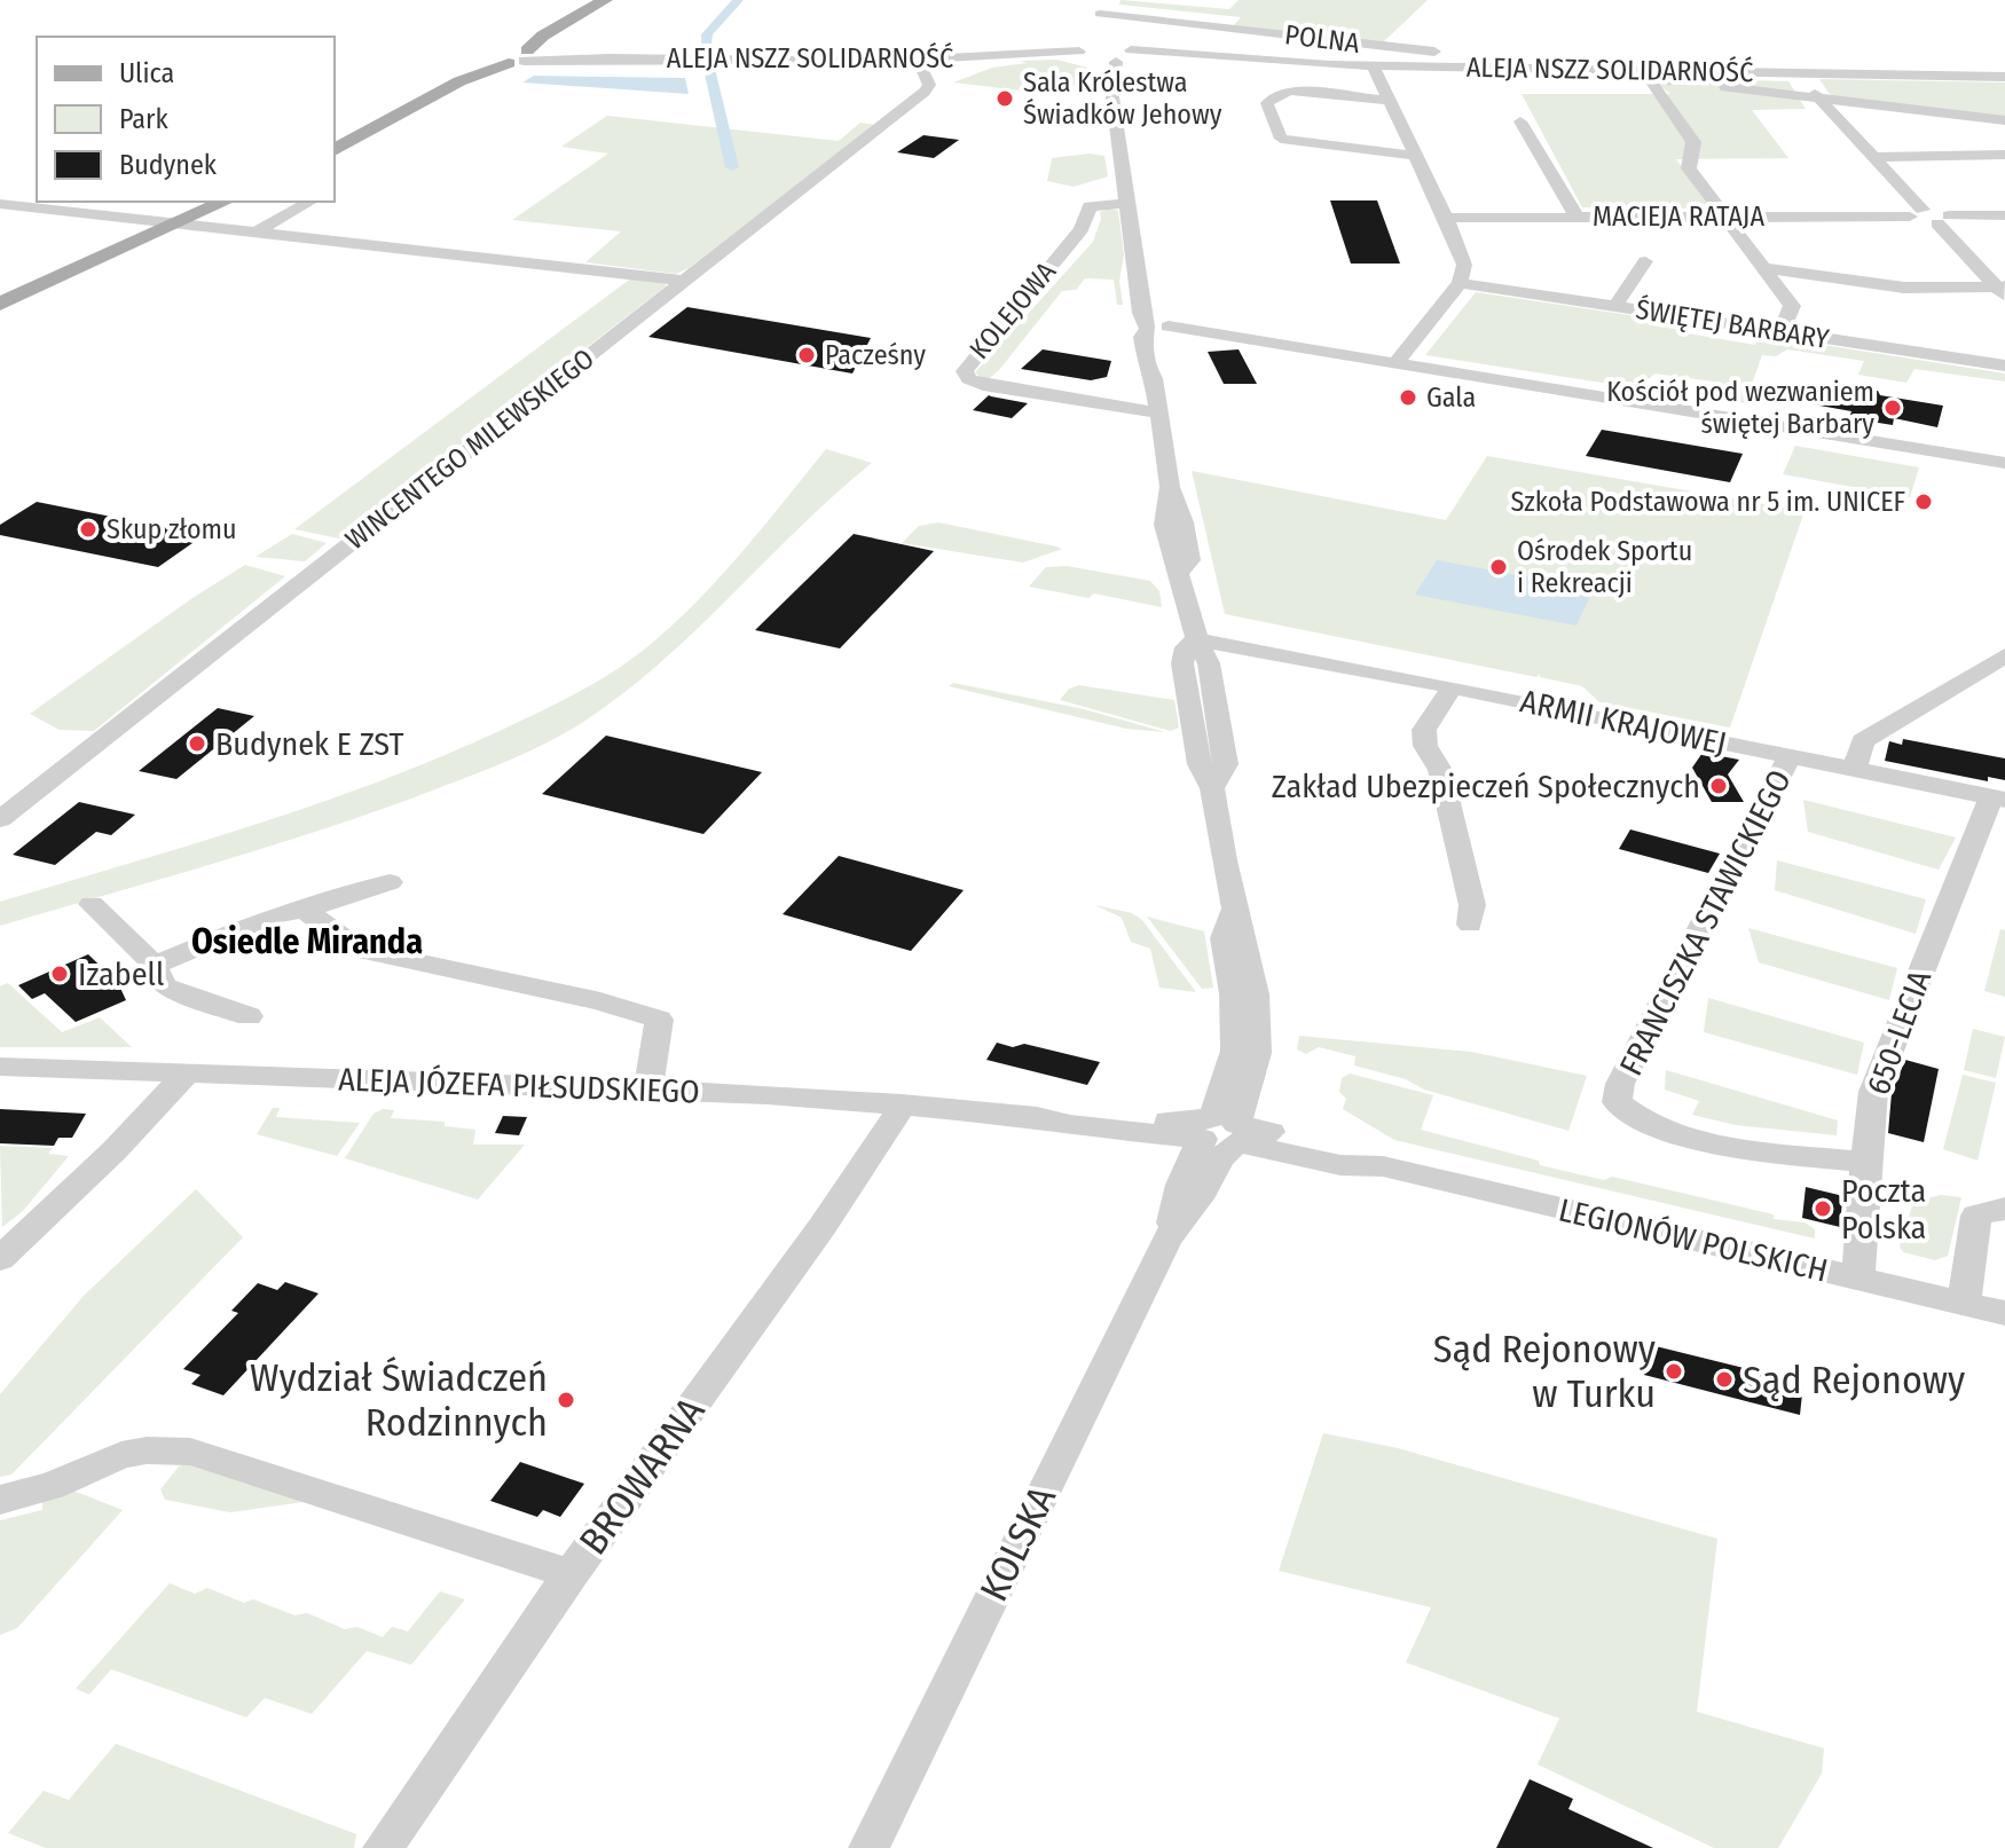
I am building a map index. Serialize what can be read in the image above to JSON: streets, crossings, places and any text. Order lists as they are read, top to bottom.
{
  "streets": {
    "street": [
      "POLNA",
      "ALEJA NSZZ SOLIDARNOŚĆ",
      "MACIEJA RATAJA",
      "KOLEJOWA",
      "ŚWIĘTEJ BARBARY",
      "WINCENTEGO MILEWSKIEGO",
      "ARMII KRAJOWEJ",
      "FRANCISZKA STAWICKIEGO",
      "650-LECIA",
      "ALEJA JÓZEFA PIŁSUDSKIEGO",
      "LEGIONÓW POLSKICH",
      "BROWARNA",
      "KOLSKA"
    ]
  },
  "crossings": [
    ["POLNA", "ALEJA NSZZ SOLIDARNOŚĆ"],
    ["ALEJA NSZZ SOLIDARNOŚĆ", "WINCENTEGO MILEWSKIEGO"],
    ["ARMII KRAJOWEJ", "FRANCISZKA STAWICKIEGO"],
    ["ARMII KRAJOWEJ", "650-LECIA"],
    ["FRANCISZKA STAWICKIEGO", "650-LECIA"],
    ["650-LECIA", "LEGIONÓW POLSKICH"],
    ["ALEJA JÓZEFA PIŁSUDSKIEGO", "LEGIONÓW POLSKICH"],
    ["ALEJA JÓZEFA PIŁSUDSKIEGO", "BROWARNA"],
    ["ALEJA JÓZEFA PIŁSUDSKIEGO", "KOLSKA"],
    ["LEGIONÓW POLSKICH", "KOLSKA"]
  ],
  "districts": ["Osiedle Miranda"],
  "places": [
    "Sala Królestwa Świadków Jehowy",
    "Pacześny",
    "Gala",
    "Kościół pod wezwaniem świętej Barbary",
    "Szkoła Podstawowa nr 5 im. UNICEF",
    "Skup złomu",
    "Ośrodek Sportu i Rekreacji",
    "Budynek E ZST",
    "Zakład Ubezpieczeń Społecznych",
    "Izabell",
    "Poczta Polska",
    "Sąd Rejonowy w Turku",
    "Sąd Rejonowy",
    "Wydział Świadczeń Rodzinnych"
  ],
  "legend": ["Ulica", "Park", "Budynek"]
}
